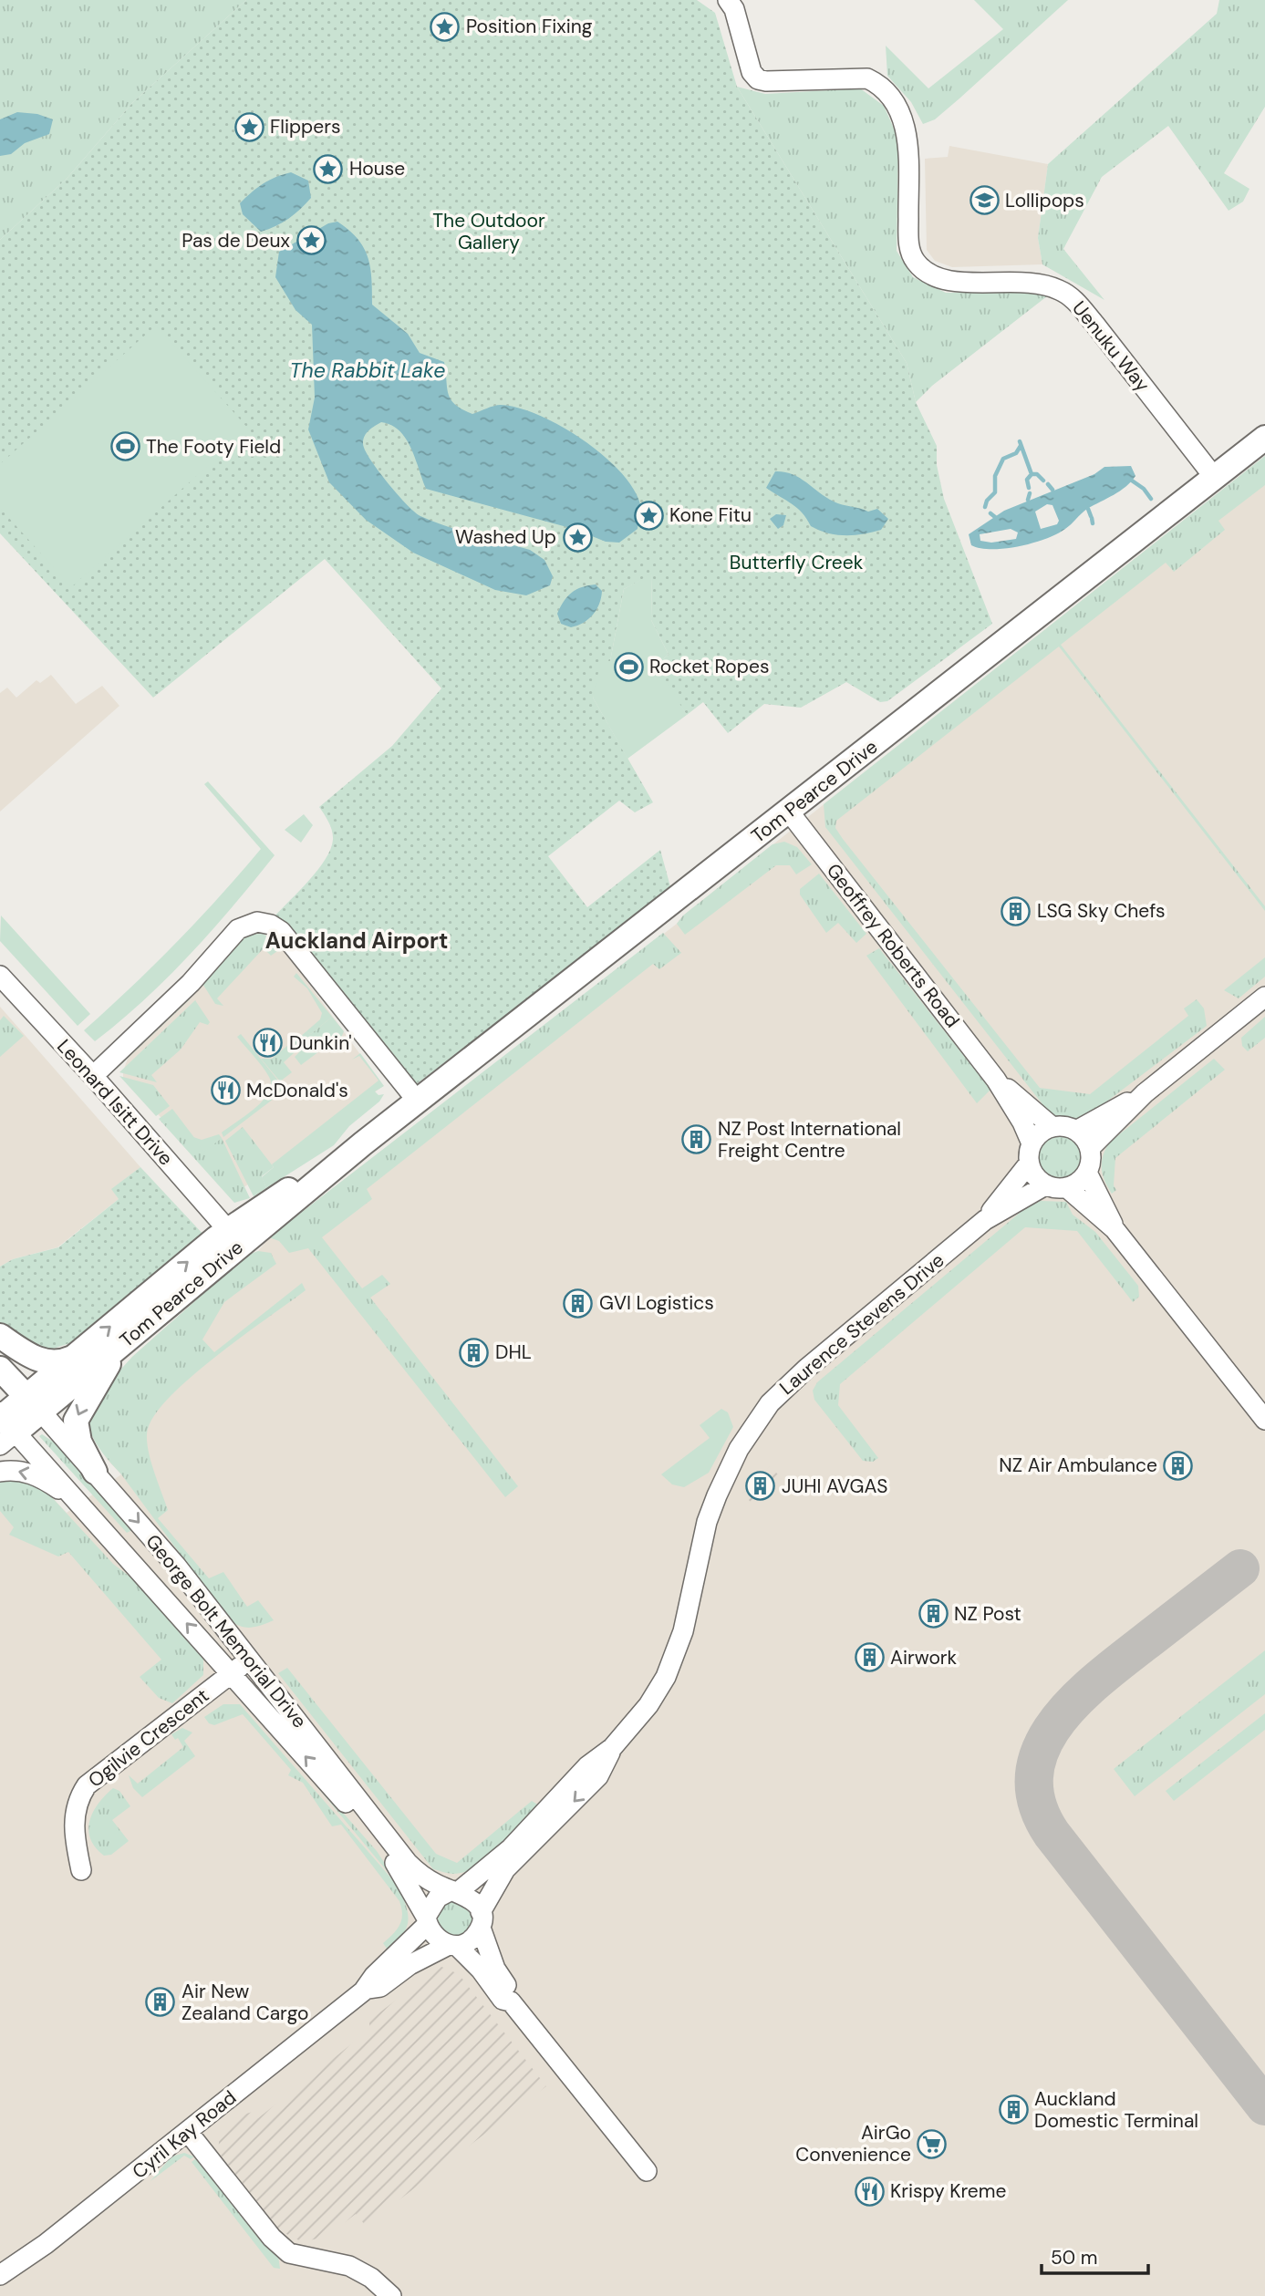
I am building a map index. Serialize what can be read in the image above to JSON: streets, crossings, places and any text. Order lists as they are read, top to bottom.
{
  "streets": {
    "main road": ["Tom Pearce Drive", "George Bolt Memorial Drive"],
    "street": [
      "Uenuku Way",
      "Geoffrey Roberts Road",
      "Leonard Isitt Drive",
      "Laurence Stevens Drive",
      "Ogilvie Crescent",
      "Cyril Kay Road"
    ]
  },
  "crossings": [
    ["Uenuku Way", "Tom Pearce Drive"],
    ["Tom Pearce Drive", "Geoffrey Roberts Road"],
    ["Tom Pearce Drive", "Leonard Isitt Drive"],
    ["Tom Pearce Drive", "George Bolt Memorial Drive"],
    ["Geoffrey Roberts Road", "Laurence Stevens Drive"],
    ["Laurence Stevens Drive", "George Bolt Memorial Drive"],
    ["Laurence Stevens Drive", "Cyril Kay Road"],
    ["George Bolt Memorial Drive", "Ogilvie Crescent"],
    ["George Bolt Memorial Drive", "Cyril Kay Road"]
  ],
  "districts": ["Auckland Airport"],
  "water": ["The Rabbit Lake"],
  "parks": ["The Outdoor Gallery", "Butterfly Creek"],
  "places": {
    "place": [
      "Position Fixing",
      "Flippers",
      "House",
      "Pas de Deux",
      "Kone Fitu",
      "Washed Up"
    ],
    "school or university": ["Lollipops"],
    "sports": ["The Footy Field", "Rocket Ropes"],
    "building": [
      "LSG Sky Chefs",
      "NZ Post International Freight Centre",
      "GVI Logistics",
      "DHL",
      "NZ Air Ambulance",
      "JUHI AVGAS",
      "NZ Post",
      "Airwork",
      "Air New Zealand Cargo",
      "Auckland Domestic Terminal"
    ],
    "restaurant": ["Dunkin'", "McDonald's", "Krispy Kreme"],
    "supermarket": ["AirGo Convenience"]
  },
  "scale_bar": "50 m"
}
